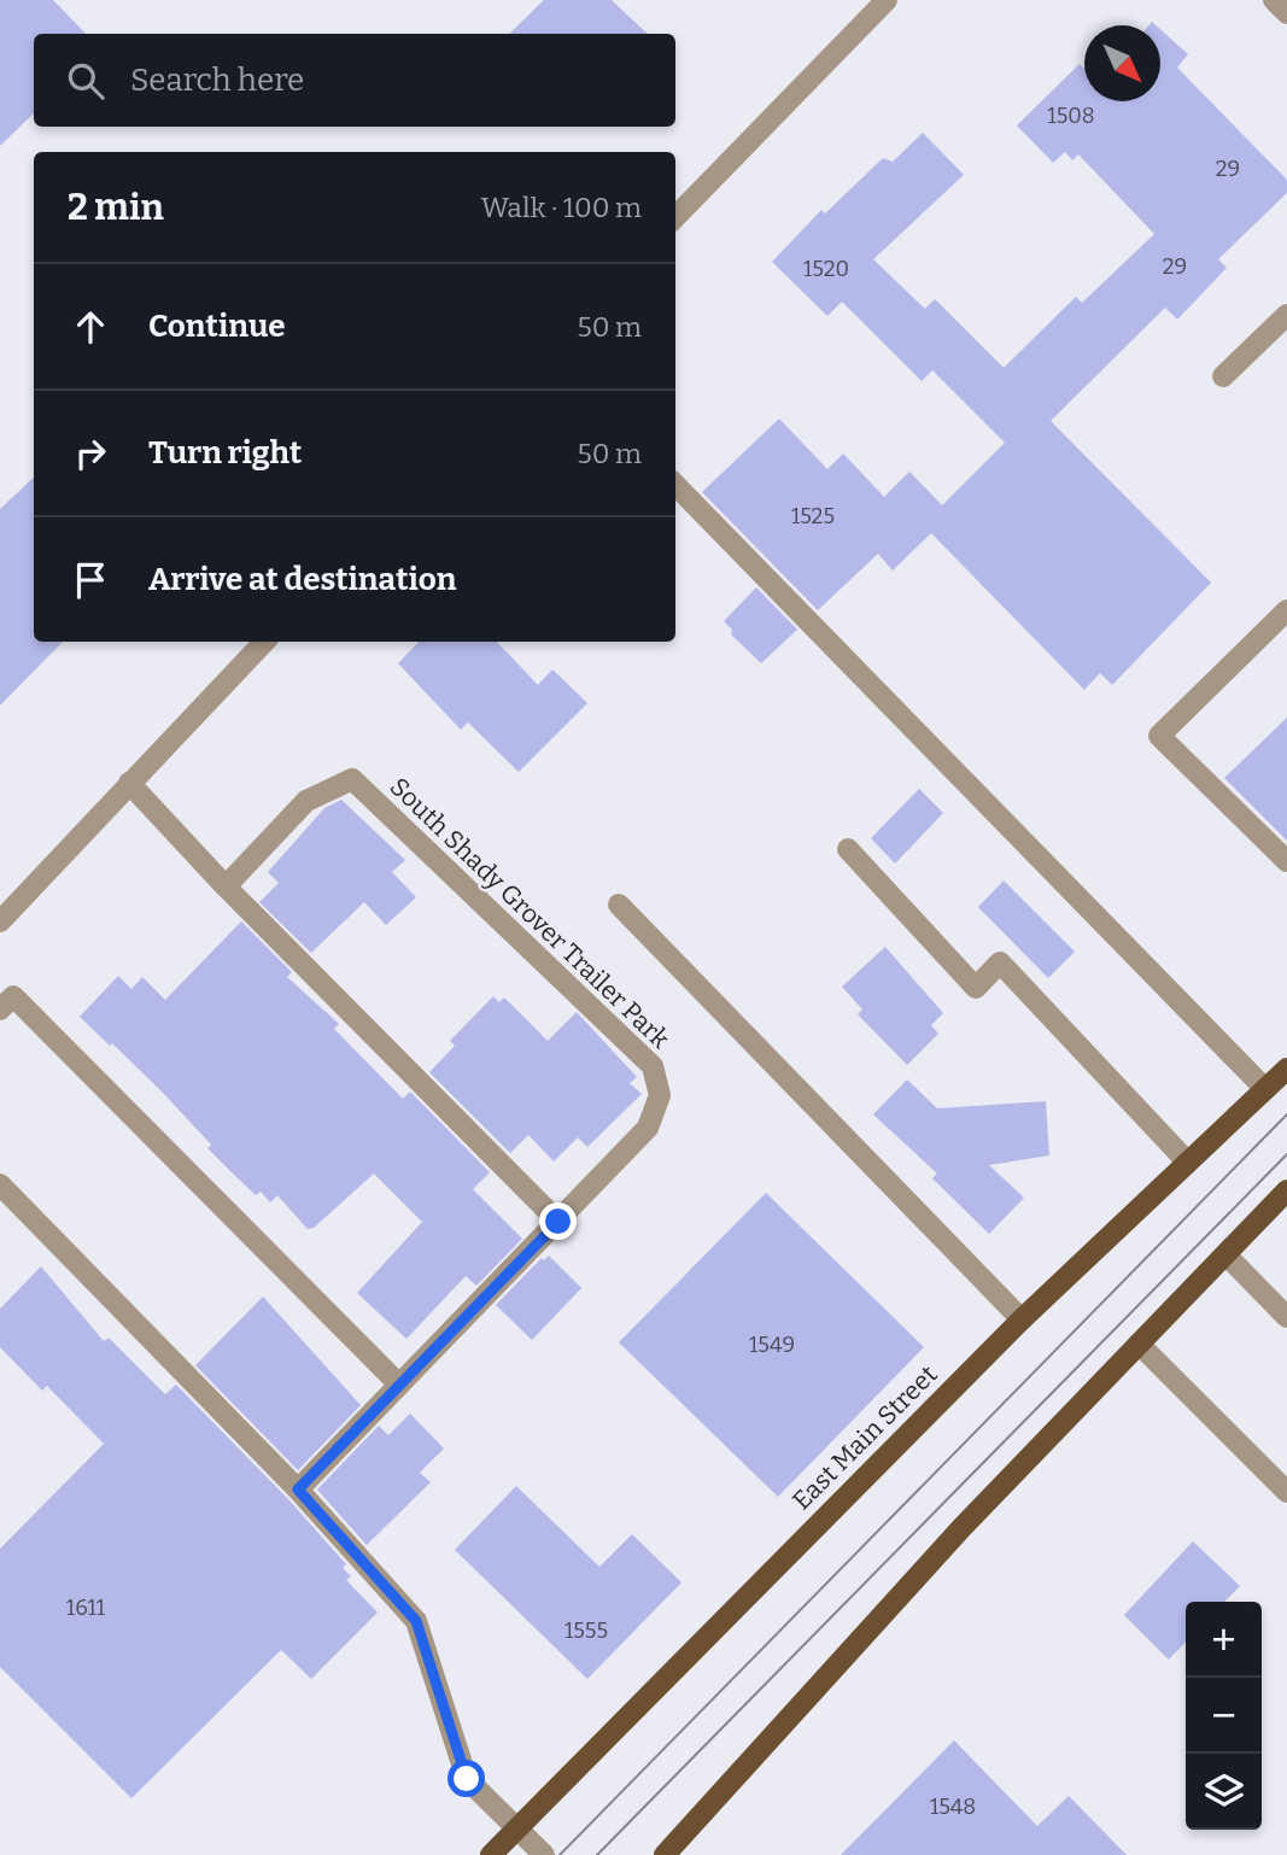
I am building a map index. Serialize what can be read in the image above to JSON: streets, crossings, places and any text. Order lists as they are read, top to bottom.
{
  "streets": {
    "main road": ["East Main Street"],
    "street": ["South Shady Grover Trailer Park"]
  },
  "house_numbers": [
    "1508",
    "29",
    "29",
    "1520",
    "1525",
    "1549",
    "1611",
    "1555",
    "1548"
  ],
  "north": "bottom right",
  "page": {
    "search": "Search here",
    "heading": ["2 min", "Walk · 100 m"],
    "list": [
      ["Continue", "50 m"],
      ["Turn right", "50 m"],
      "Arrive at destination"
    ],
    "map_buttons": ["+", "−"]
  }
}
